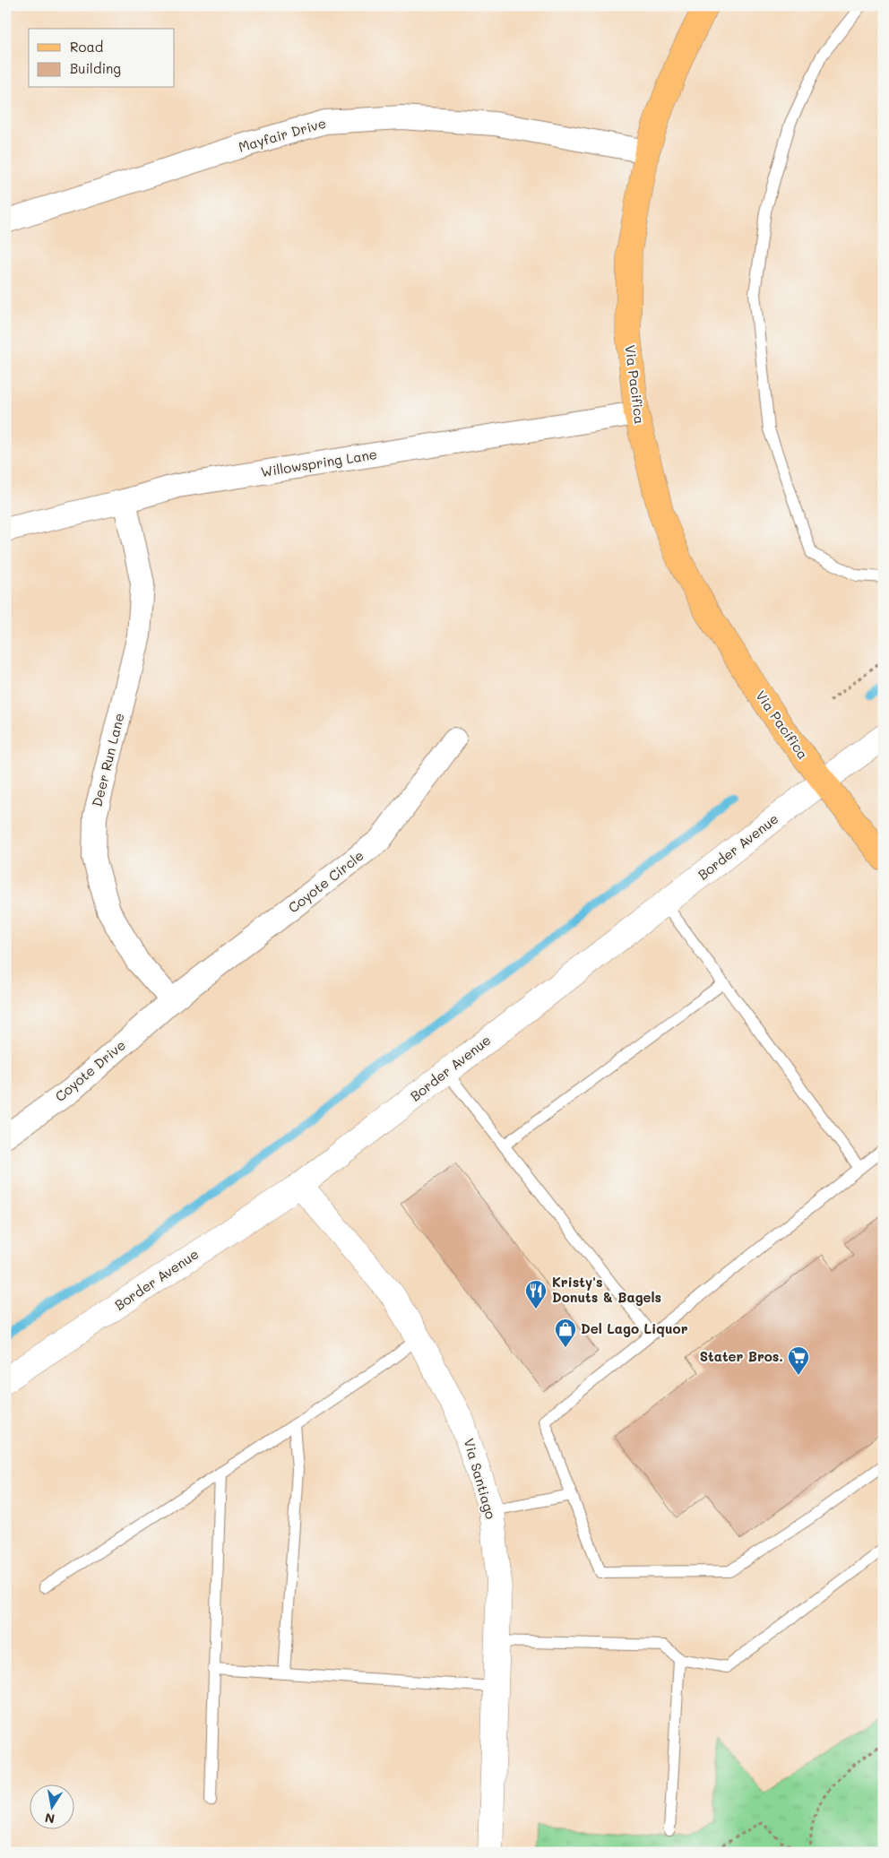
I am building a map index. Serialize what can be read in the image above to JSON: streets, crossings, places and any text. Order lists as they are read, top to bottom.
{
  "streets": {
    "main road": ["Via Pacifica"],
    "street": [
      "Mayfair Drive",
      "Willowspring Lane",
      "Deer Run Lane",
      "Border Avenue",
      "Coyote Circle",
      "Coyote Drive",
      "Via Santiago"
    ]
  },
  "crossings": [
    ["Mayfair Drive", "Via Pacifica"],
    ["Via Pacifica", "Willowspring Lane"],
    ["Via Pacifica", "Border Avenue"],
    ["Willowspring Lane", "Deer Run Lane"],
    ["Deer Run Lane", "Coyote Circle"],
    ["Deer Run Lane", "Coyote Drive"],
    ["Border Avenue", "Via Santiago"],
    ["Coyote Circle", "Coyote Drive"]
  ],
  "places": {
    "restaurant": ["Kristy's Donuts & Bagels"],
    "shop": ["Del Lago Liquor"],
    "supermarket": ["Stater Bros."]
  },
  "legend": ["Road", "Building"],
  "north": "bottom"
}
